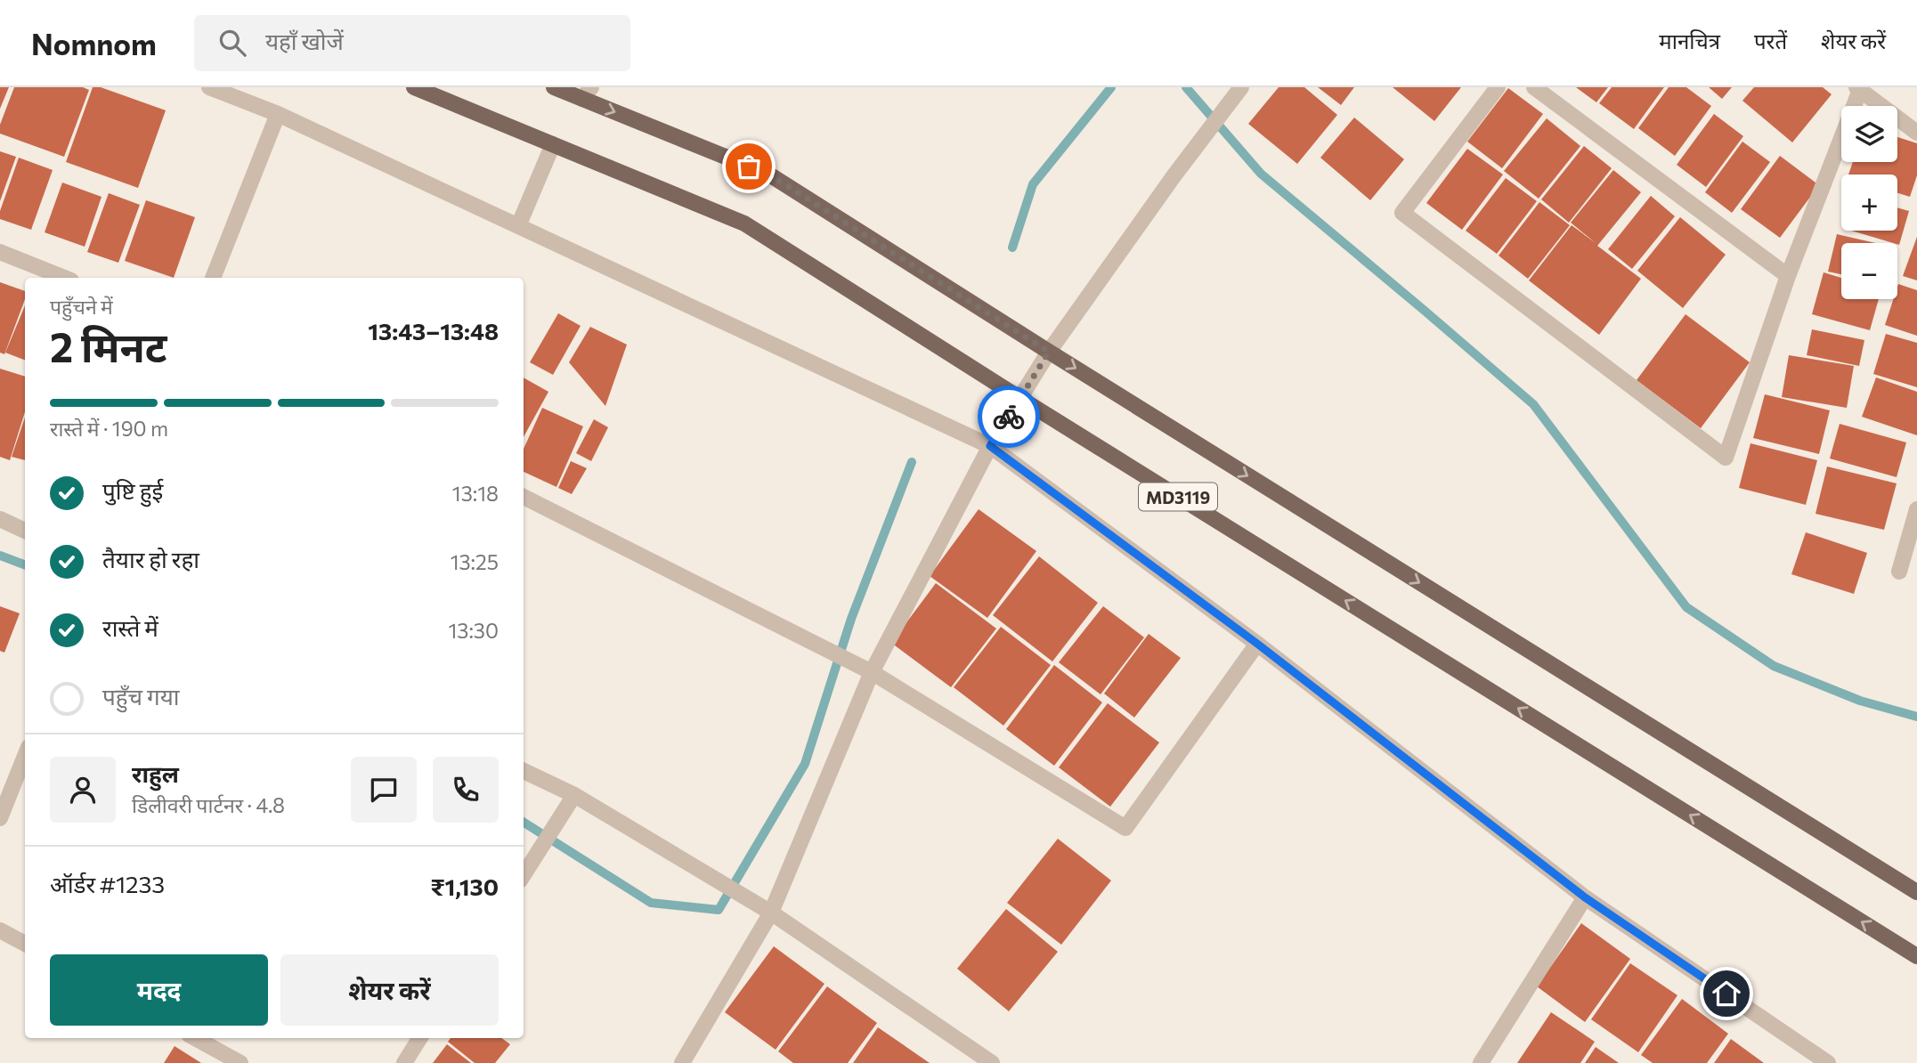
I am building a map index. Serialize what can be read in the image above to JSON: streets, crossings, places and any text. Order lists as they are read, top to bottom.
{
  "streets": {
    "main road": ["MD3119"]
  },
  "page": {
    "header": "Nomnom",
    "search": "यहाँ खोजें",
    "nav": ["मानचित्र", "परतें", "शेयर करें"],
    "map_buttons": ["+", "−"],
    "heading": ["2 मिनट", "पहुँचने में", "13:43–13:48"],
    "panel": [
      "राहुल",
      "डिलीवरी पार्टनर · 4.8",
      "ऑर्डर #1233",
      "₹1,130"
    ],
    "bar": "रास्ते में · 190 m",
    "list": [
      ["पुष्टि हुई", "13:18"],
      ["तैयार हो रहा", "13:25"],
      ["रास्ते में", "13:30"],
      "पहुँच गया"
    ],
    "buttons": ["मदद", "शेयर करें"]
  }
}
